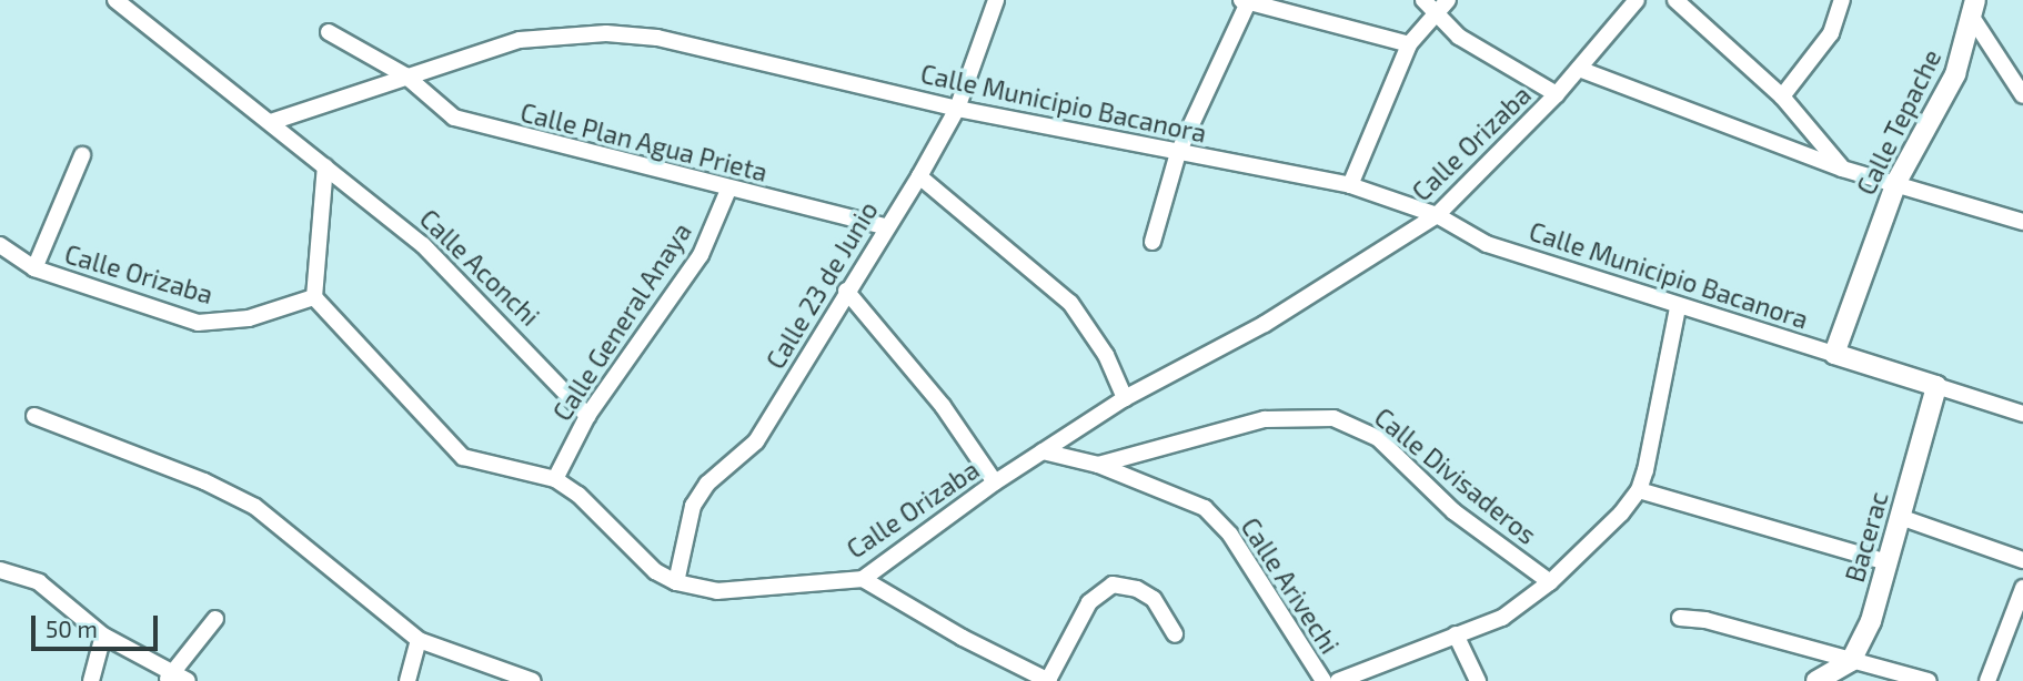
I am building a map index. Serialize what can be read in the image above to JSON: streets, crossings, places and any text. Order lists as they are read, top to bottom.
{
  "streets": {
    "street": [
      "Calle Municipio Bacanora",
      "Calle Tepache",
      "Calle Plan Agua Prieta",
      "Calle Orizaba",
      "Calle Aconchi",
      "Calle 23 de Junio",
      "Calle General Anaya",
      "Calle Divisaderos",
      "Bacerac",
      "Calle Arivechi"
    ]
  },
  "crossings": [
    ["Calle Municipio Bacanora", "Calle Tepache"],
    ["Calle Municipio Bacanora", "Calle Plan Agua Prieta"],
    ["Calle Municipio Bacanora", "Calle Orizaba"],
    ["Calle Municipio Bacanora", "Calle 23 de Junio"],
    ["Calle Plan Agua Prieta", "Calle 23 de Junio"],
    ["Calle Plan Agua Prieta", "Calle General Anaya"],
    ["Calle Orizaba", "Calle 23 de Junio"],
    ["Calle Orizaba", "Calle General Anaya"],
    ["Calle Orizaba", "Calle Arivechi"],
    ["Calle Aconchi", "Calle General Anaya"],
    ["Calle Divisaderos", "Calle Arivechi"]
  ],
  "scale_bar": "50 m"
}
